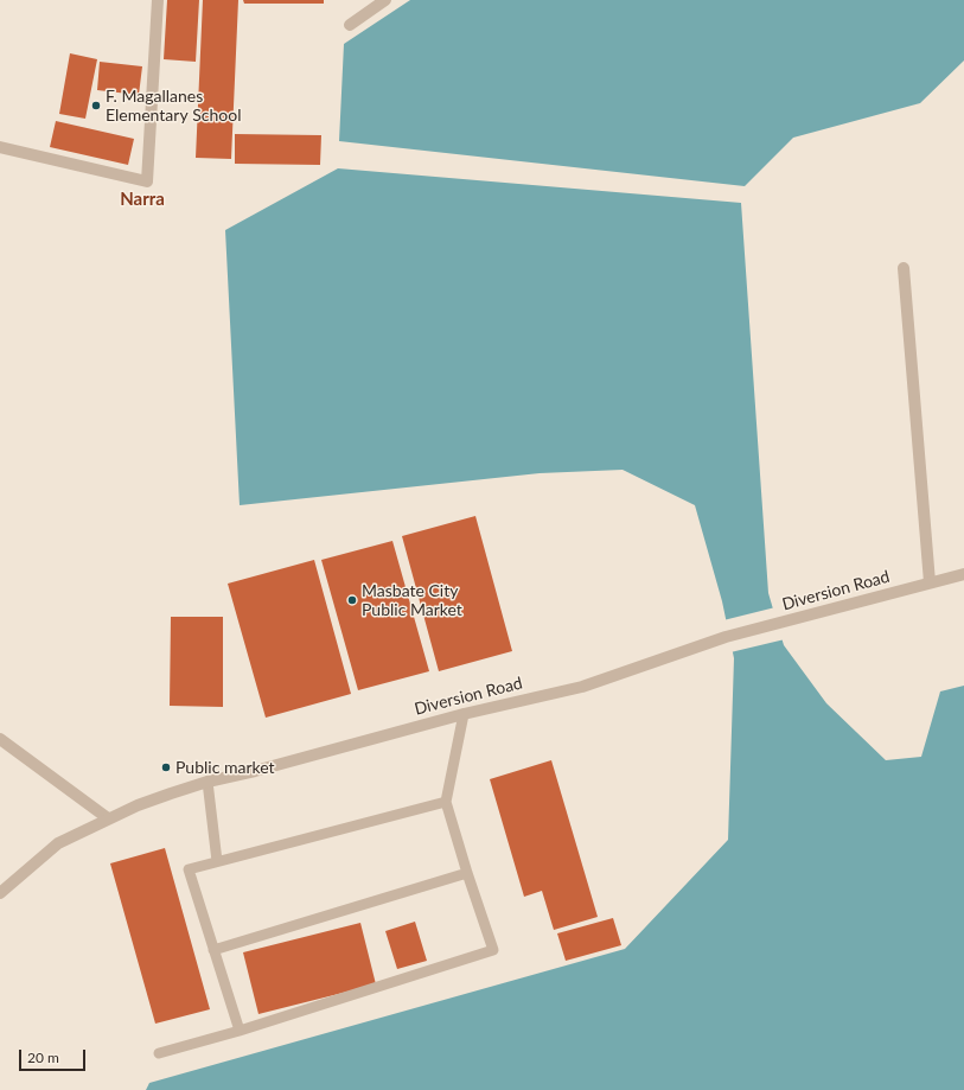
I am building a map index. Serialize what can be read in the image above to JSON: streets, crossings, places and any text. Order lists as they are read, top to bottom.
{
  "streets": {
    "street": ["Diversion Road"]
  },
  "districts": ["Narra"],
  "places": ["F. Magallanes Elementary School", "Masbate City Public Market", "Public market"],
  "scale_bar": "20 m"
}
